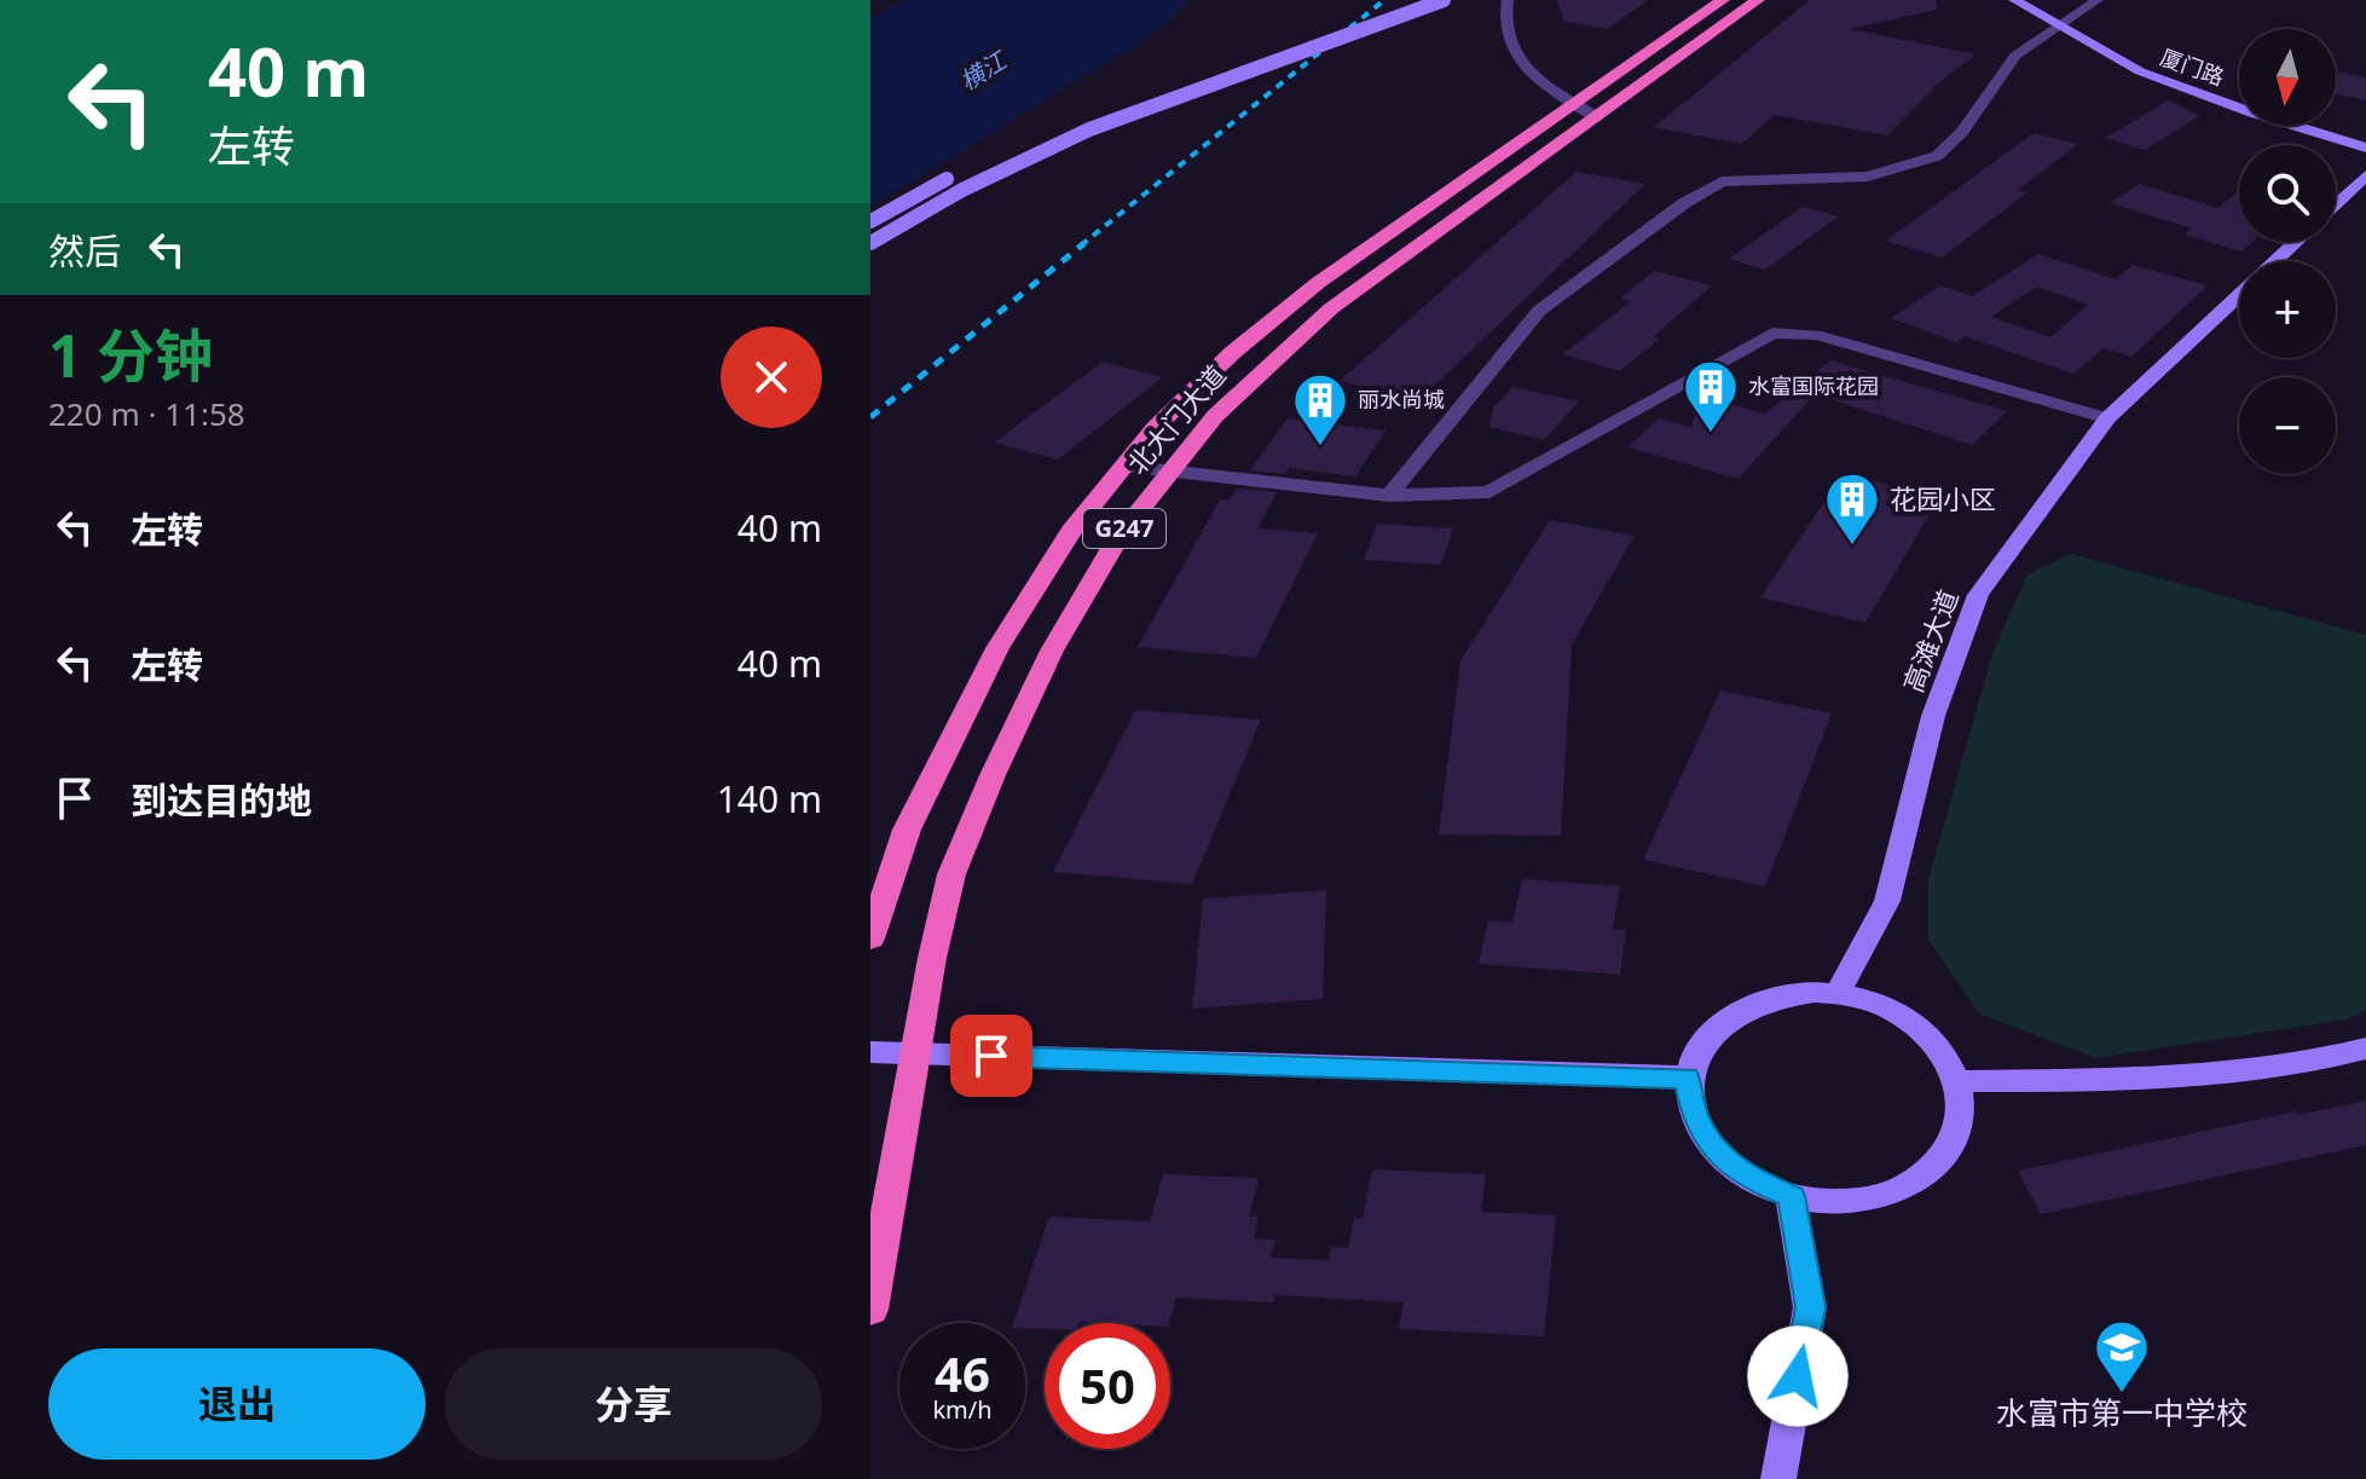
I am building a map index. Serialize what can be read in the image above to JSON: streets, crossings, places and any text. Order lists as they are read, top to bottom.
{
  "streets": {
    "highway": ["北大门大道", "G247"],
    "main road": ["厦门路", "高滩大道"]
  },
  "water": ["横江"],
  "places": {
    "building": ["水富国际花园", "丽水尚城", "花园小区"],
    "school or university": ["水富市第一中学校"]
  },
  "north": "bottom",
  "page": {
    "turn": ["40 m", "左转"],
    "map_buttons": ["+", "−"],
    "then": "然后",
    "heading": ["1 分钟", "220 m · 11:58"],
    "list": [
      {
        "name": "左转",
        "value": "40 m"
      },
      {
        "name": "左转",
        "value": "40 m"
      },
      {
        "name": "到达目的地",
        "value": "140 m"
      }
    ],
    "speed": "46 km/h",
    "limit": "50",
    "buttons": ["退出", "分享"]
  }
}
